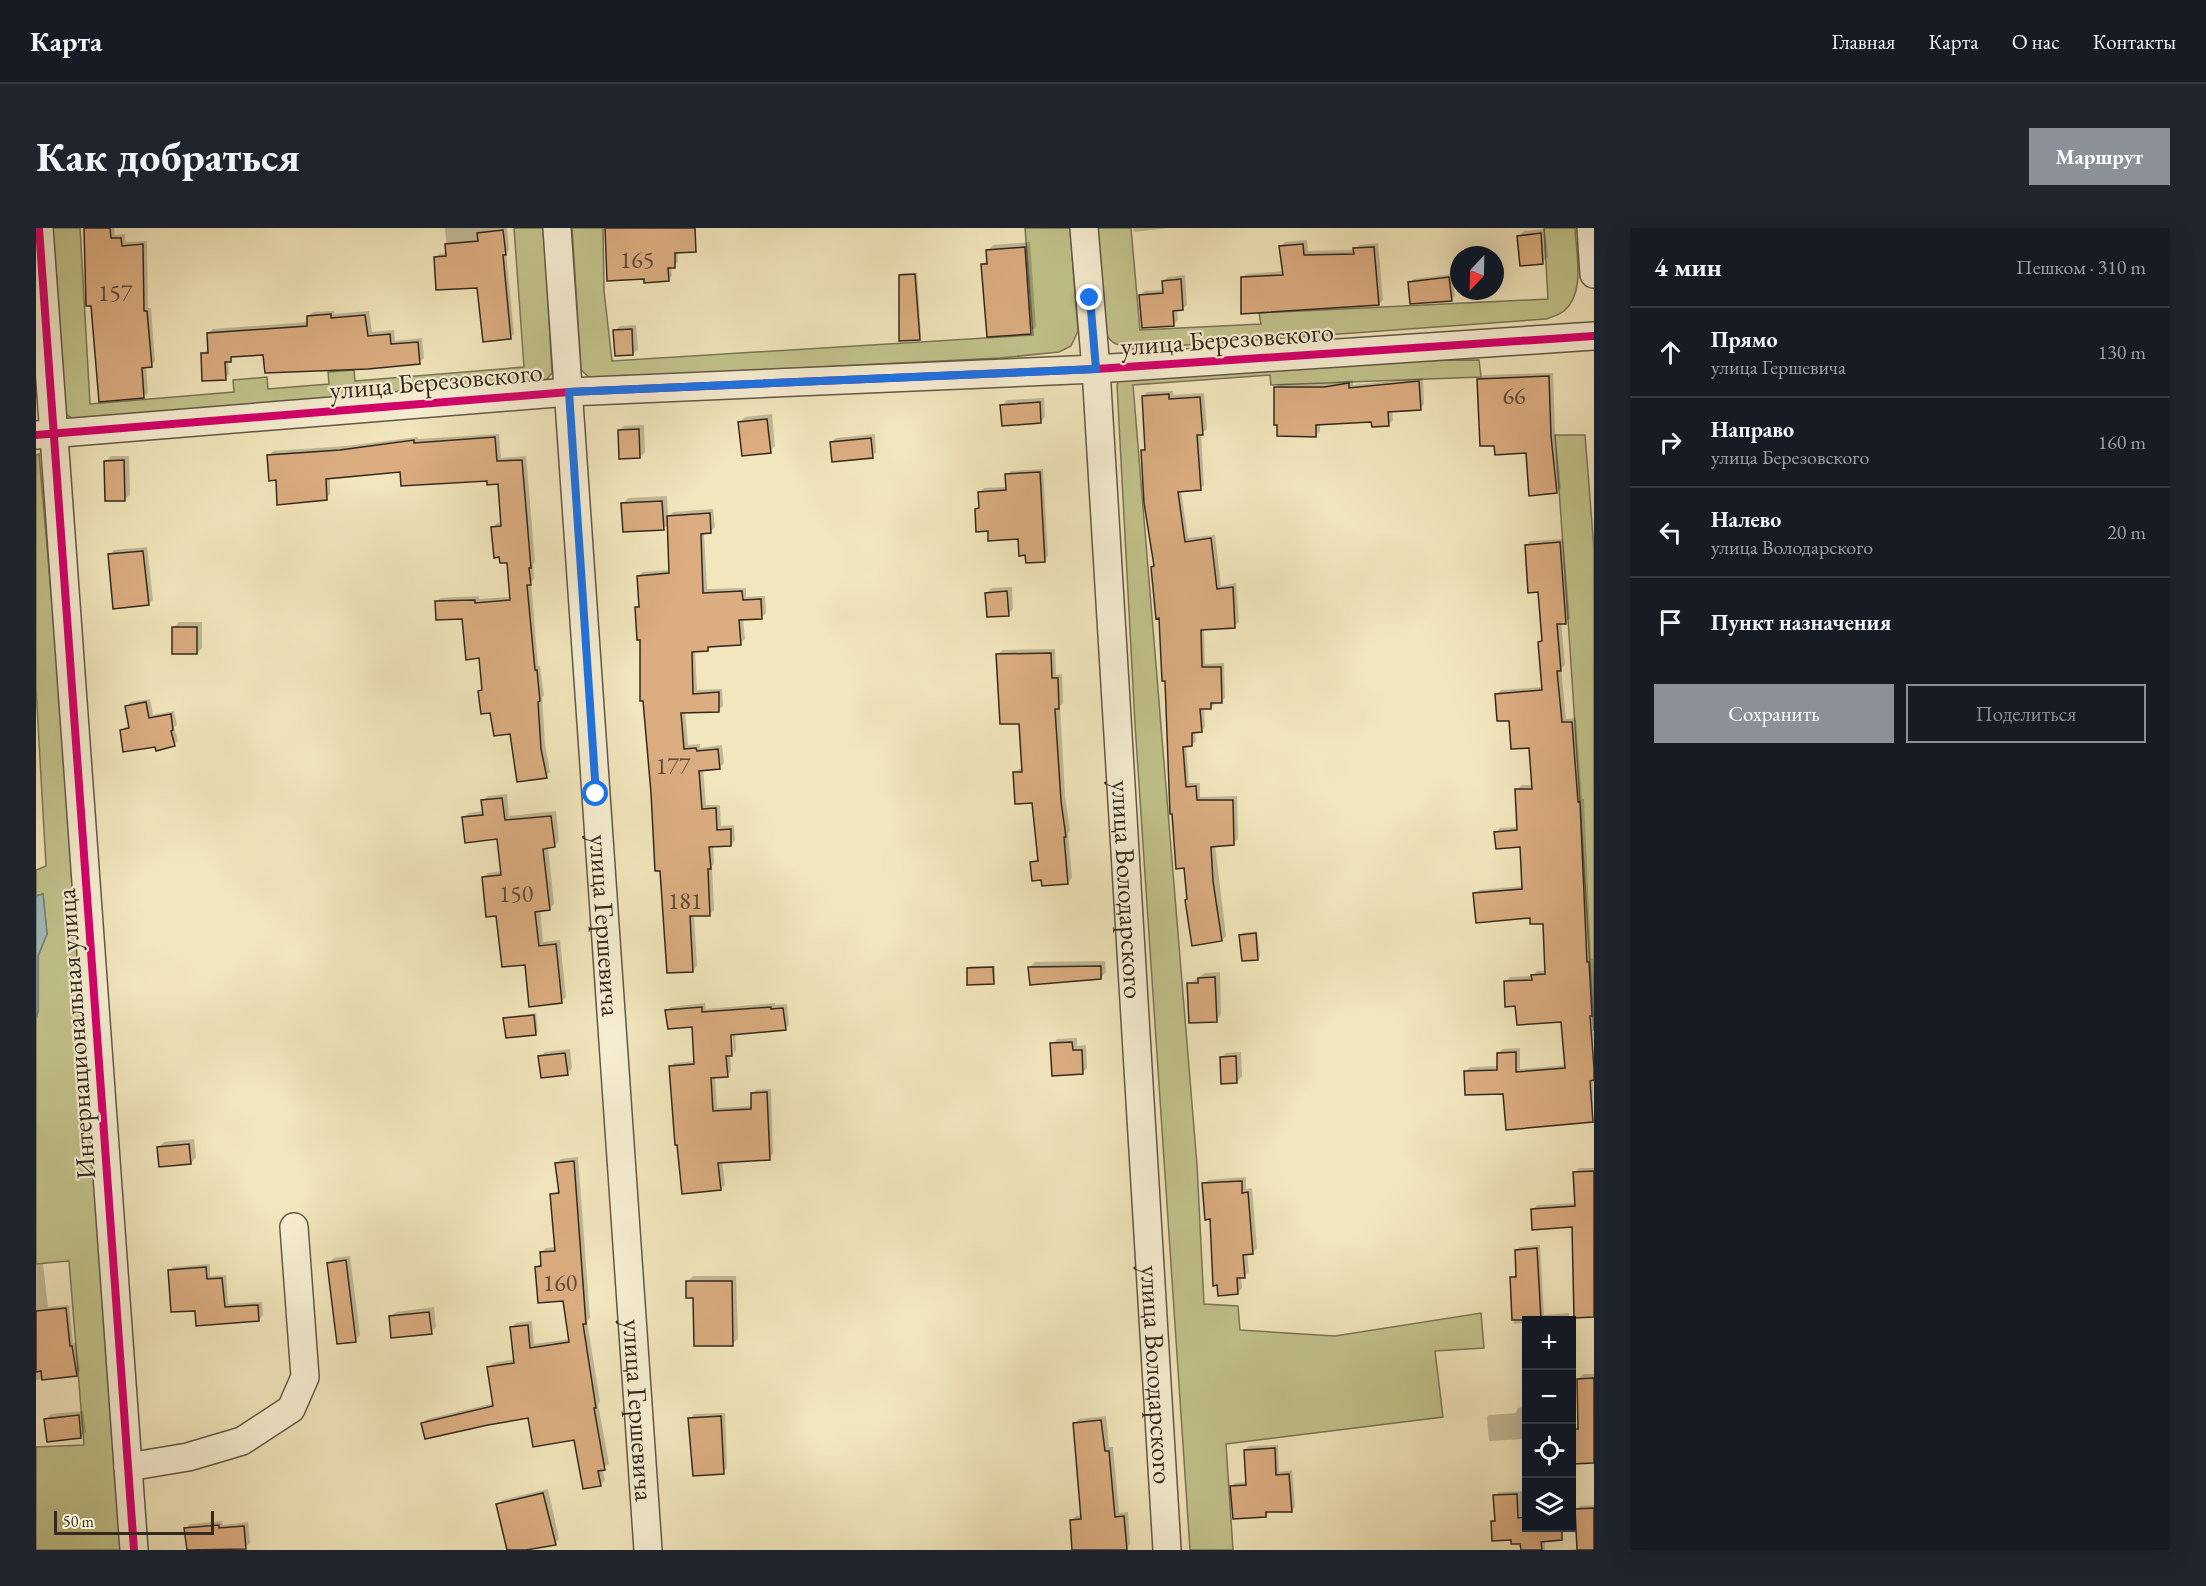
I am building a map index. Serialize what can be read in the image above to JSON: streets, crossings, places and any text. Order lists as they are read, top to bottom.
{
  "streets": {
    "street": [
      "улица Березовского",
      "улица Володарского",
      "улица Гершевича",
      "Интернациональная улица"
    ]
  },
  "crossings": [
    ["улица Березовского", "улица Володарского"],
    ["улица Березовского", "улица Гершевича"],
    ["улица Березовского", "Интернациональная улица"]
  ],
  "house_numbers": [
    "165",
    "157",
    "66",
    "177",
    "150",
    "181",
    "160"
  ],
  "scale_bar": "50 m",
  "north": "bottom",
  "page": {
    "header": "Карта",
    "nav": [
      "Главная",
      "Карта",
      "О нас",
      "Контакты"
    ],
    "buttons": [
      "Маршрут",
      ["Сохранить", "Поделиться"]
    ],
    "title": "Как добраться",
    "heading": ["4 мин", "Пешком · 310 m"],
    "list": [
      ["Прямо", "улица Гершевича", "130 m"],
      ["Направо", "улица Березовского", "160 m"],
      ["Налево", "улица Володарского", "20 m"],
      "Пункт назначения"
    ],
    "map_buttons": ["+", "−"],
    "scale": "50 m"
  }
}
